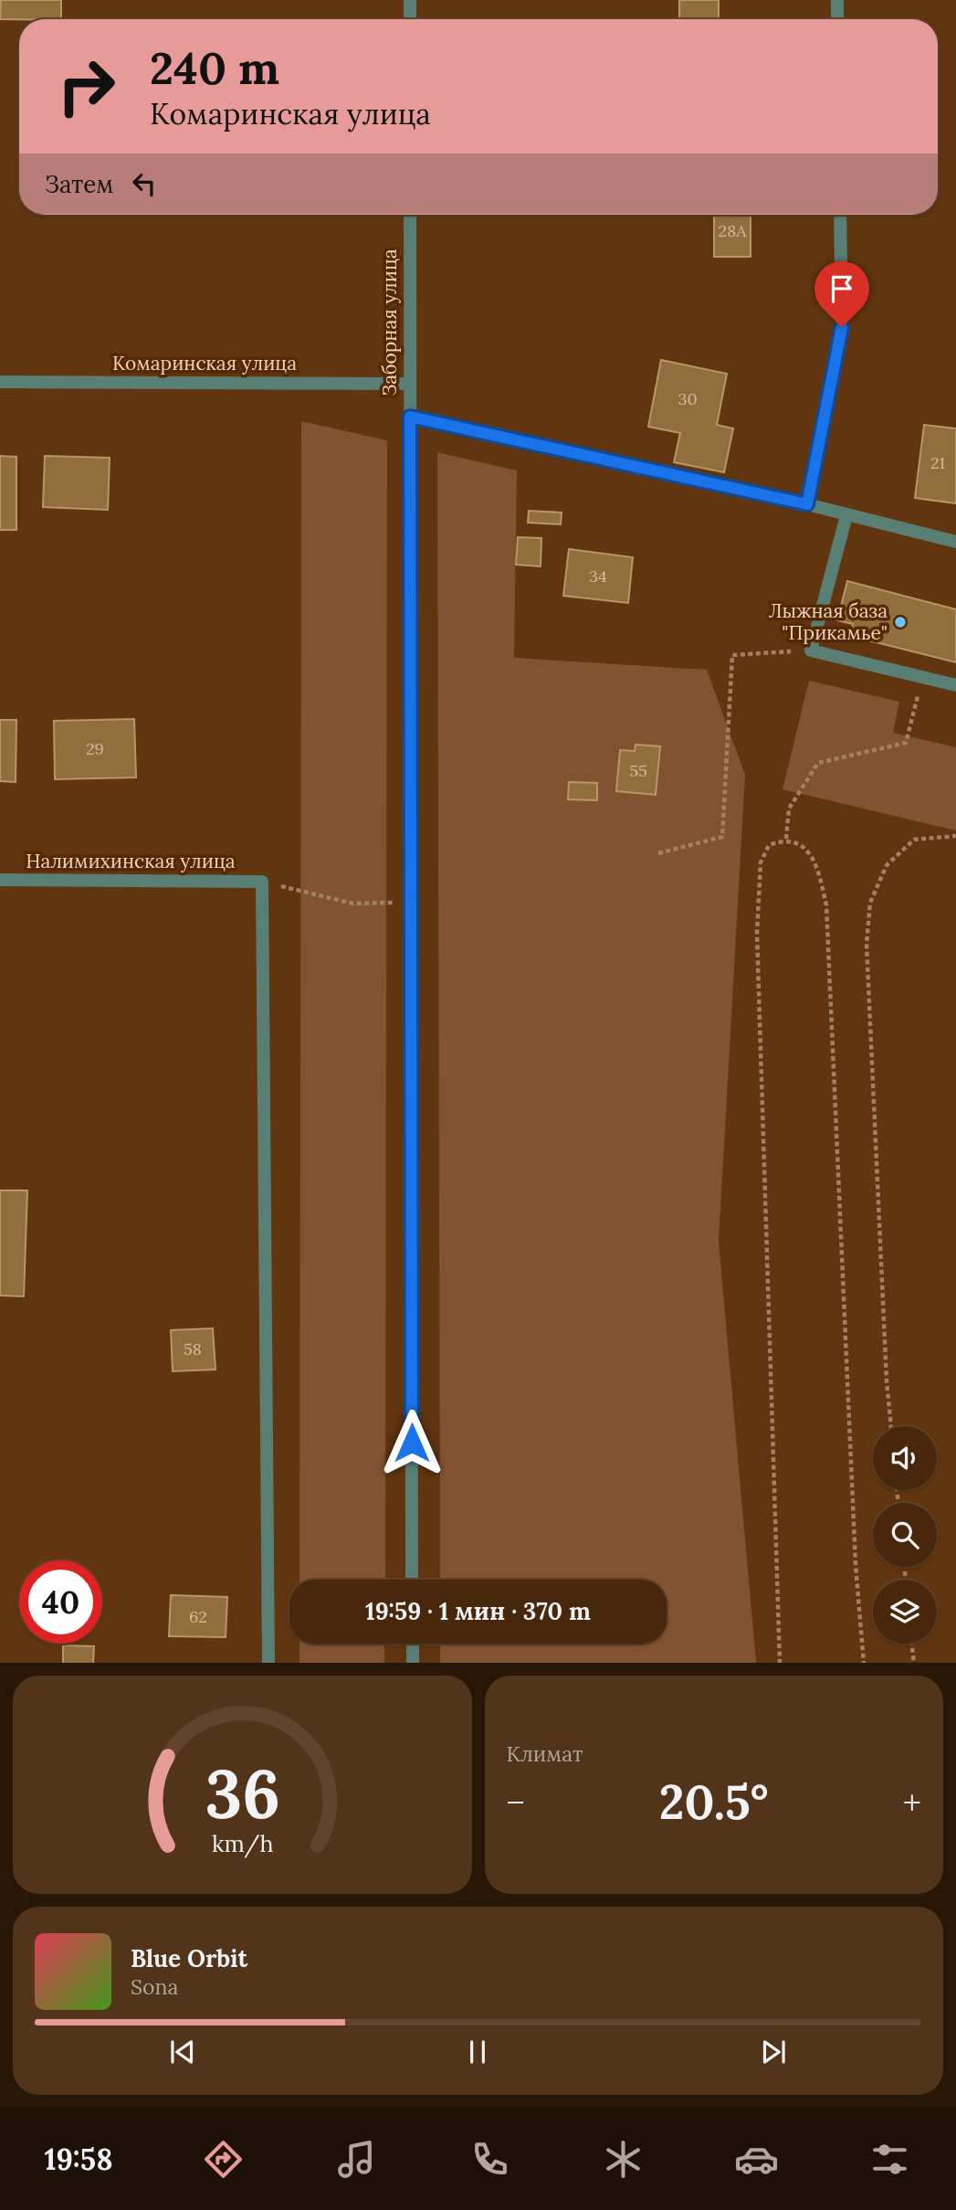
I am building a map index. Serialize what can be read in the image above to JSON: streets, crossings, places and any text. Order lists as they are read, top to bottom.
{
  "streets": {
    "street": ["Заборная улица", "Комаринская улица", "Налимихинская улица"]
  },
  "crossings": [
    ["Заборная улица", "Комаринская улица"]
  ],
  "places": ["Лыжная база \"Прикамье\""],
  "house_numbers": [
    "28А",
    "30",
    "21",
    "34",
    "29",
    "55",
    "58",
    "62"
  ],
  "page": {
    "turn": ["240 m", "Комаринская улица"],
    "then": "Затем",
    "limit": "40",
    "trip": "19:59 · 1 мин · 370 m",
    "tile": "Климат",
    "heat": ["−", "20.5°", "+"],
    "song": ["Blue Orbit", "Sona"],
    "tabs": "19:58",
    "gauge": ["36", "km/h"]
  }
}
